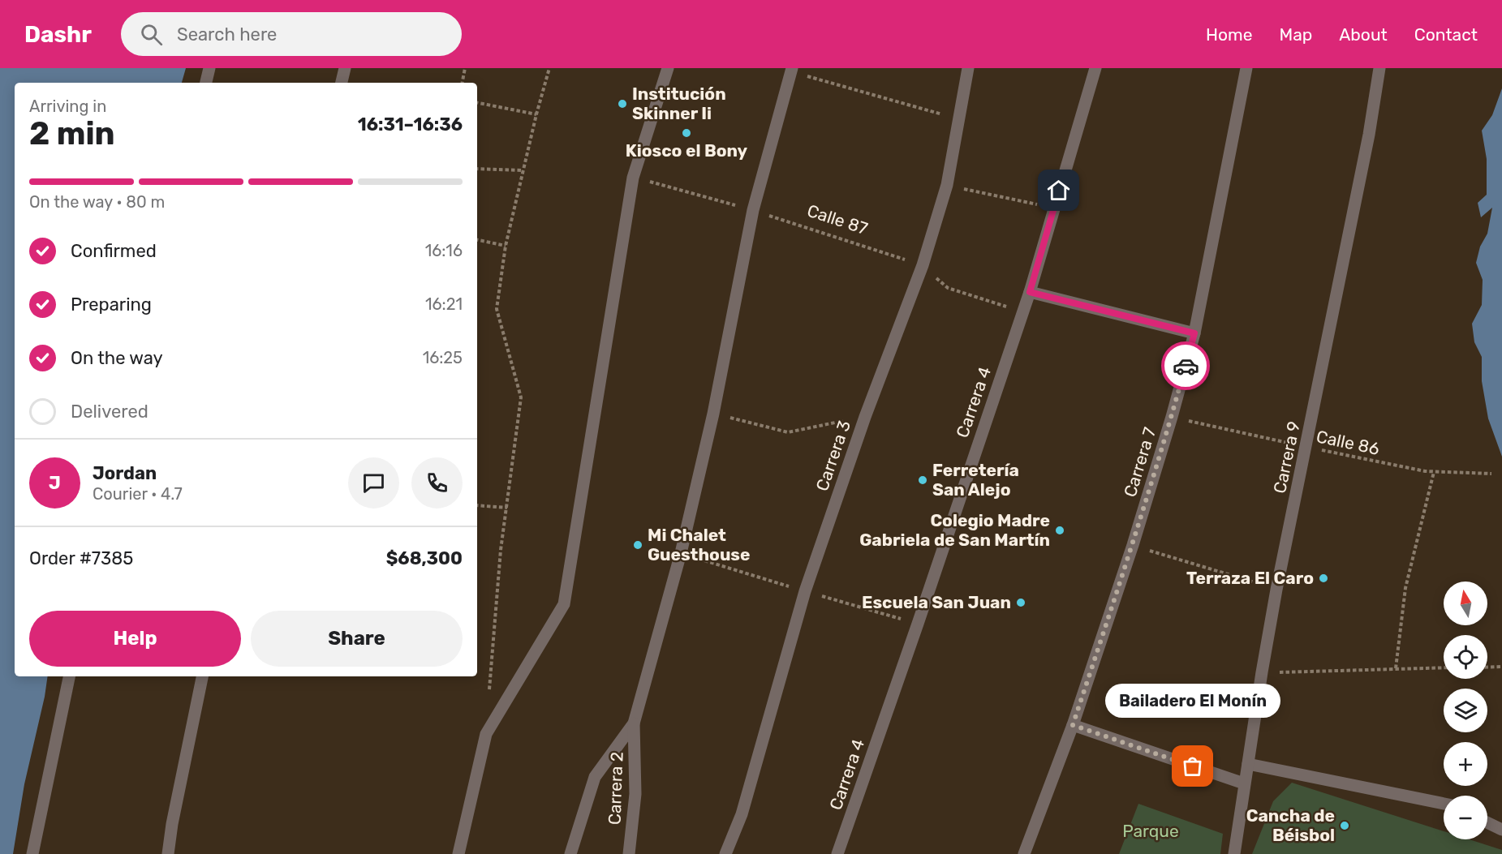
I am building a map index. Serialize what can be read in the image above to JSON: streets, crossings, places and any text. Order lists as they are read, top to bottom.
{
  "streets": {
    "street": [
      "Carrera 4",
      "Carrera 3",
      "Carrera 9",
      "Carrera 7",
      "Carrera 2"
    ],
    "path": ["Calle 87", "Calle 86"]
  },
  "crossings": [
    ["Calle 87", "Carrera 4"],
    ["Calle 87", "Carrera 3"],
    ["Calle 86", "Carrera 9"],
    ["Calle 86", "Carrera 7"]
  ],
  "parks": ["Parque"],
  "places": [
    "Institución Skinner Ii",
    "Kiosco el Bony",
    "Ferretería San Alejo",
    "Colegio Madre Gabriela de San Martín",
    "Mi Chalet Guesthouse",
    "Terraza El Caro",
    "Escuela San Juan",
    "Bailadero El Monín",
    "Cancha de Béisbol"
  ],
  "north": "top",
  "page": {
    "header": "Dashr",
    "search": "Search here",
    "nav": [
      "Home",
      "Map",
      "About",
      "Contact"
    ],
    "heading": ["2 min", "Arriving in", "16:31–16:36"],
    "panel": [
      "Jordan",
      "Courier · 4.7",
      "Order #7385",
      "$68,300"
    ],
    "bar": "On the way · 80 m",
    "list": [
      ["Confirmed", "16:16"],
      ["Preparing", "16:21"],
      ["On the way", "16:25"],
      "Delivered"
    ],
    "round": "J",
    "map_buttons": ["+", "−"],
    "buttons": ["Help", "Share"],
    "bubble": "Bailadero El Monín"
  }
}
